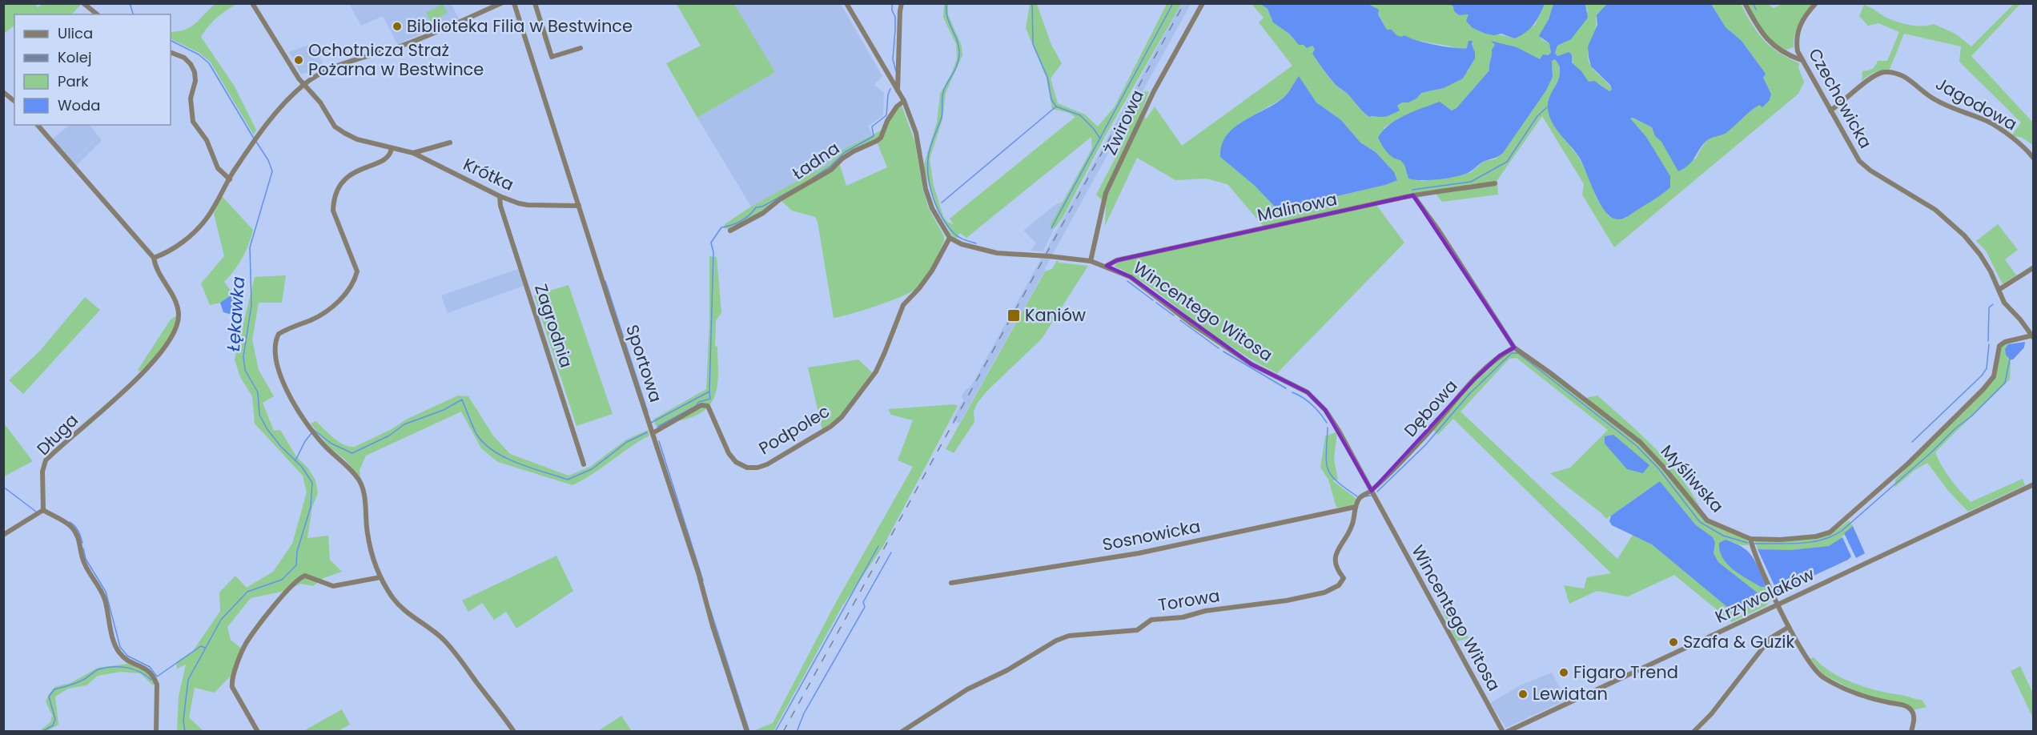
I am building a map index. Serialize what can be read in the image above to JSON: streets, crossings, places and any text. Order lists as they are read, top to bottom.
{
  "streets": {
    "street": [
      "Czechowicka",
      "Jagodowa",
      "Żwirowa",
      "Ładna",
      "Krótka",
      "Malinowa",
      "Wincentego Witosa",
      "Zagrodnia",
      "Sportowa",
      "Dębowa",
      "Podpolec",
      "Długa",
      "Myśliwska",
      "Sosnowicka",
      "Krzywolaków",
      "Torowa"
    ]
  },
  "crossings": [
    ["Czechowicka", "Jagodowa"],
    ["Czechowicka", "Myśliwska"],
    ["Żwirowa", "Wincentego Witosa"],
    ["Krótka", "Zagrodnia"],
    ["Krótka", "Sportowa"],
    ["Malinowa", "Wincentego Witosa"],
    ["Malinowa", "Myśliwska"],
    ["Wincentego Witosa", "Dębowa"],
    ["Wincentego Witosa", "Podpolec"],
    ["Sportowa", "Podpolec"],
    ["Dębowa", "Myśliwska"],
    ["Sosnowicka", "Torowa"]
  ],
  "water": ["Łękawka"],
  "places": {
    "other": [
      "Biblioteka Filia w Bestwince",
      "Ochotnicza Straż Pożarna w Bestwince",
      "Szafa & Guzik",
      "Figaro Trend",
      "Lewiatan"
    ],
    "transit": ["Kaniów"]
  },
  "legend": [
    "Ulica",
    "Kolej",
    "Park",
    "Woda"
  ]
}
